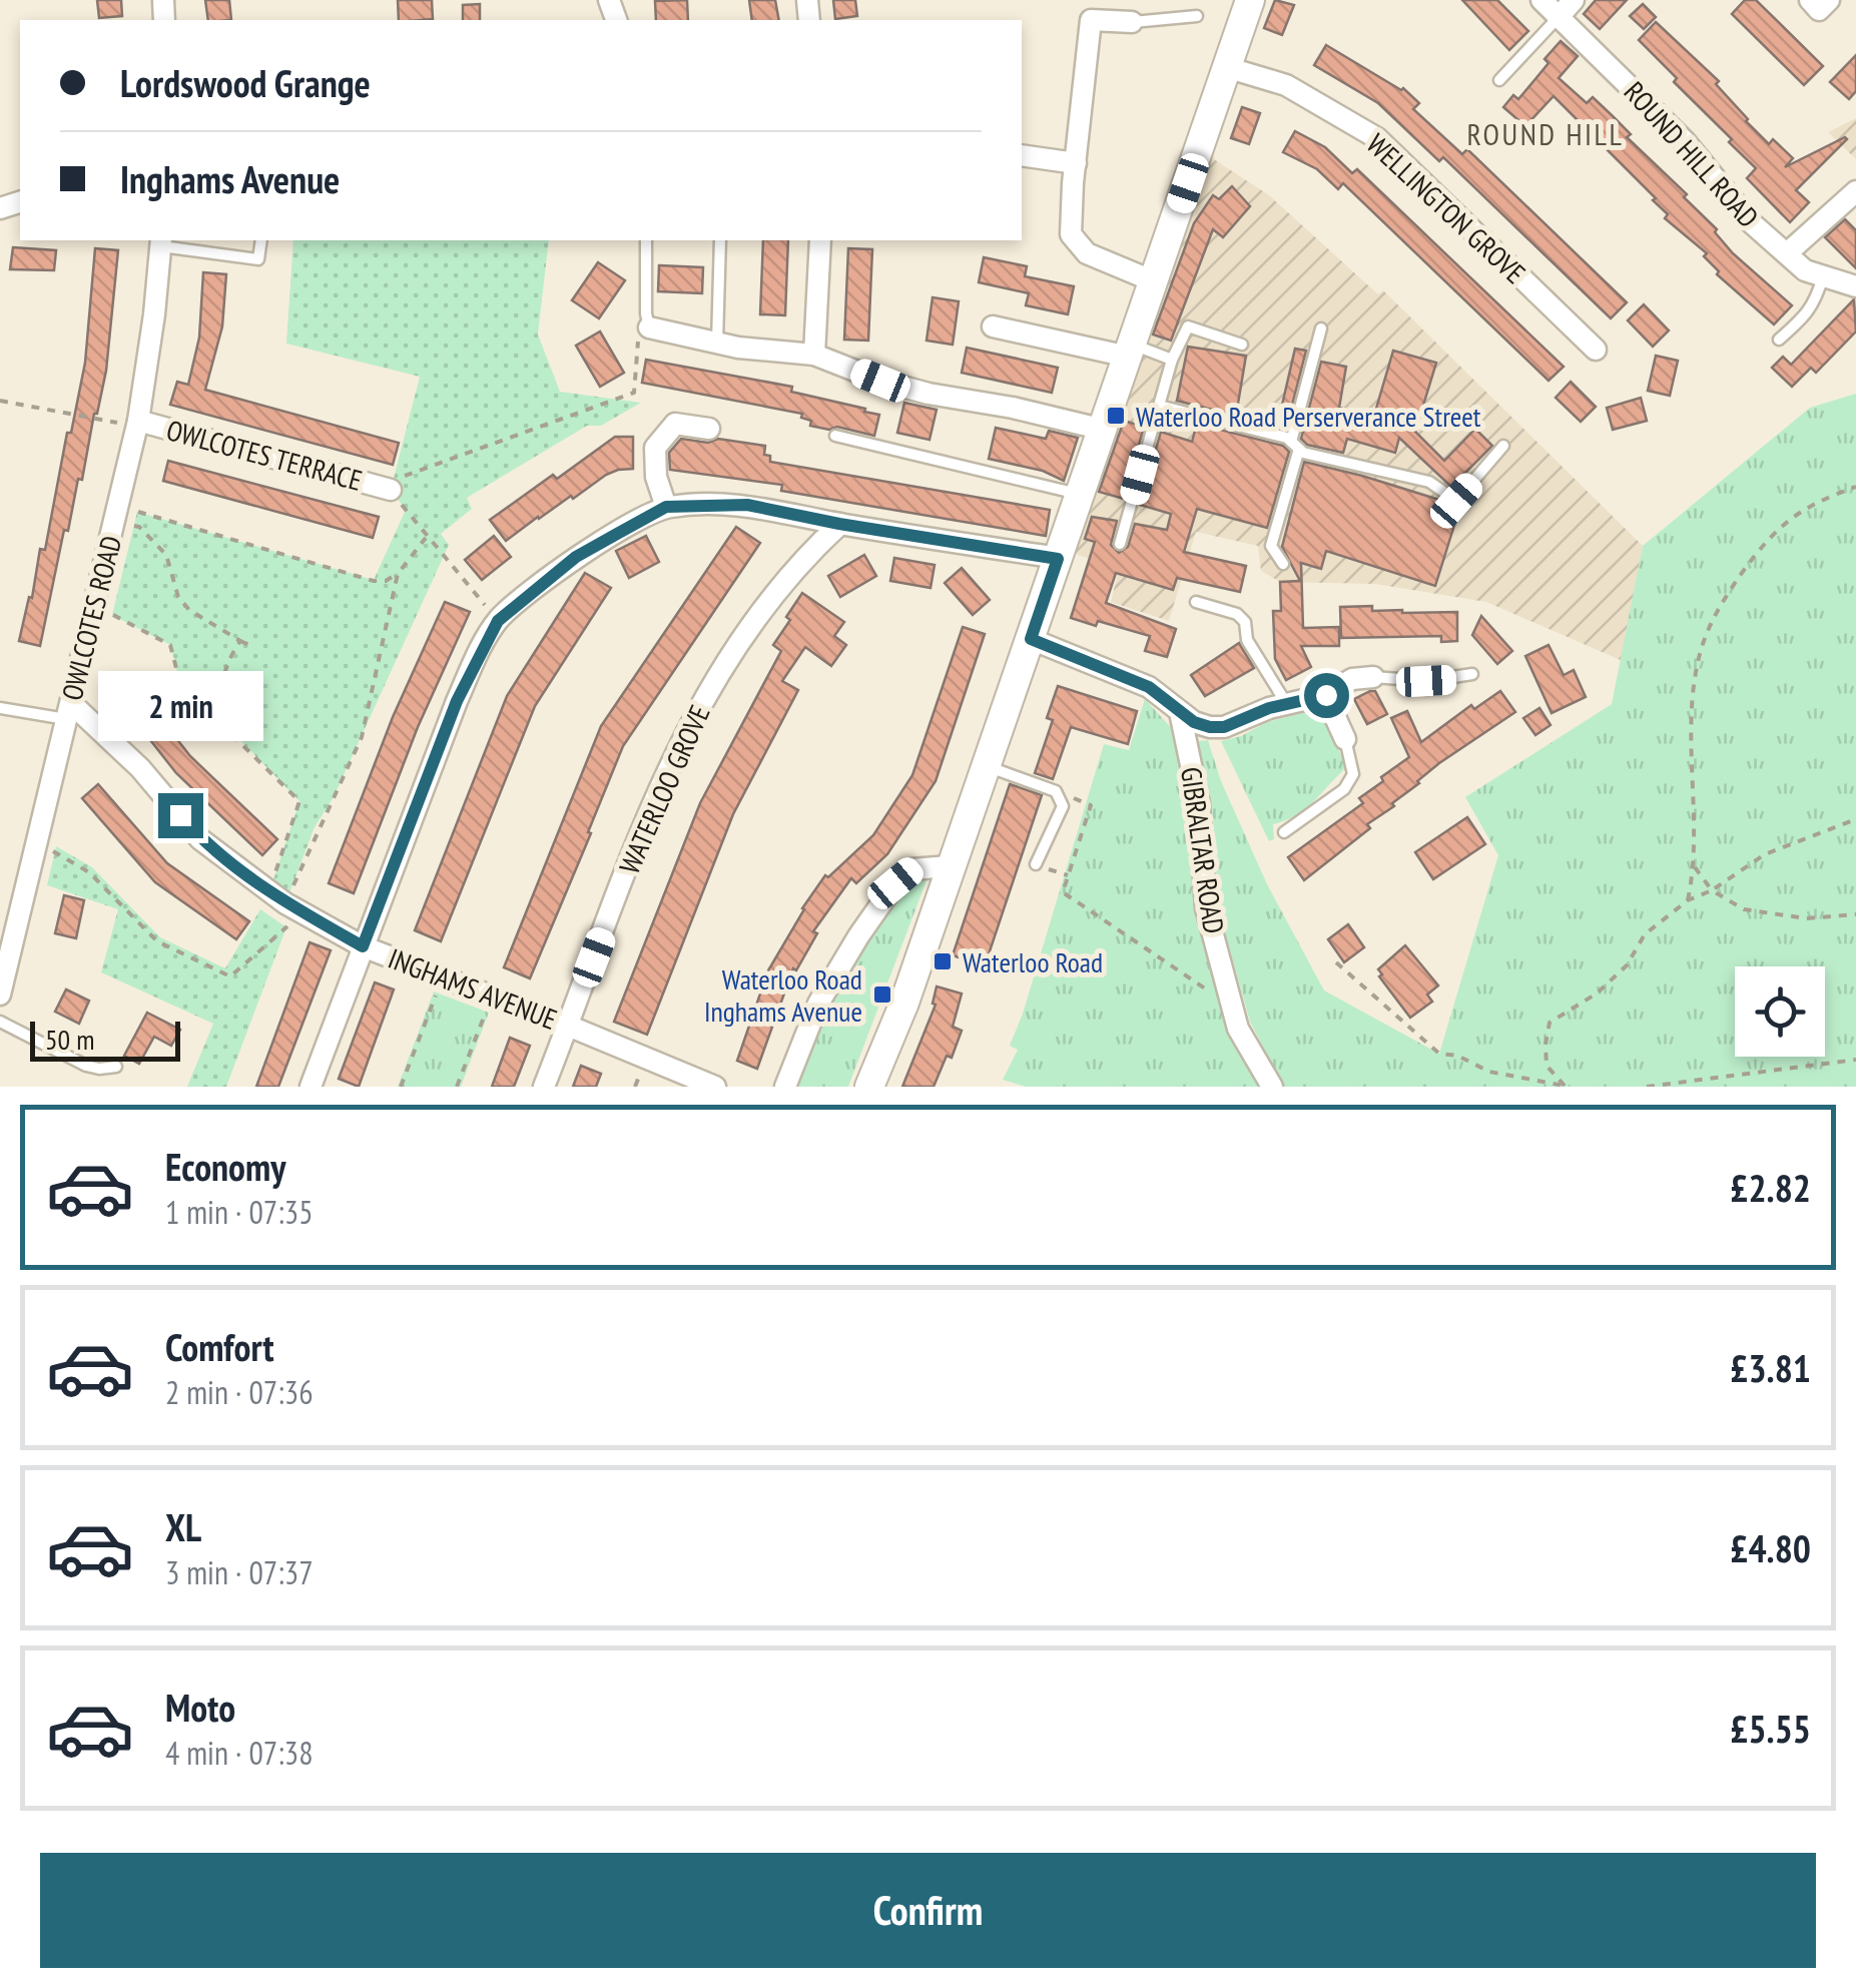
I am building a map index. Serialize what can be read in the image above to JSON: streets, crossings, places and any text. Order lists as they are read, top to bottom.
{
  "streets": {
    "street": [
      "ROUND HILL ROAD",
      "WELLINGTON GROVE",
      "OWLCOTES TERRACE",
      "OWLCOTES ROAD",
      "WATERLOO GROVE",
      "GIBRALTAR ROAD",
      "INGHAMS AVENUE"
    ]
  },
  "crossings": [
    ["OWLCOTES TERRACE", "OWLCOTES ROAD"],
    ["OWLCOTES ROAD", "INGHAMS AVENUE"],
    ["WATERLOO GROVE", "INGHAMS AVENUE"]
  ],
  "districts": ["ROUND HILL"],
  "places": {
    "transit": ["Waterloo Road Perserverance Street", "Waterloo Road", "Waterloo Road Inghams Avenue"]
  },
  "scale_bar": "50 m",
  "page": {
    "banner": ["Lordswood Grange", "Inghams Avenue"],
    "bubble": "2 min",
    "scale": "50 m",
    "list": [
      {
        "name": "Economy",
        "note": "1 min · 07:35",
        "value": "£2.82"
      },
      {
        "name": "Comfort",
        "note": "2 min · 07:36",
        "value": "£3.81"
      },
      {
        "name": "XL",
        "note": "3 min · 07:37",
        "value": "£4.80"
      },
      {
        "name": "Moto",
        "note": "4 min · 07:38",
        "value": "£5.55"
      }
    ],
    "buttons": "Confirm"
  }
}
